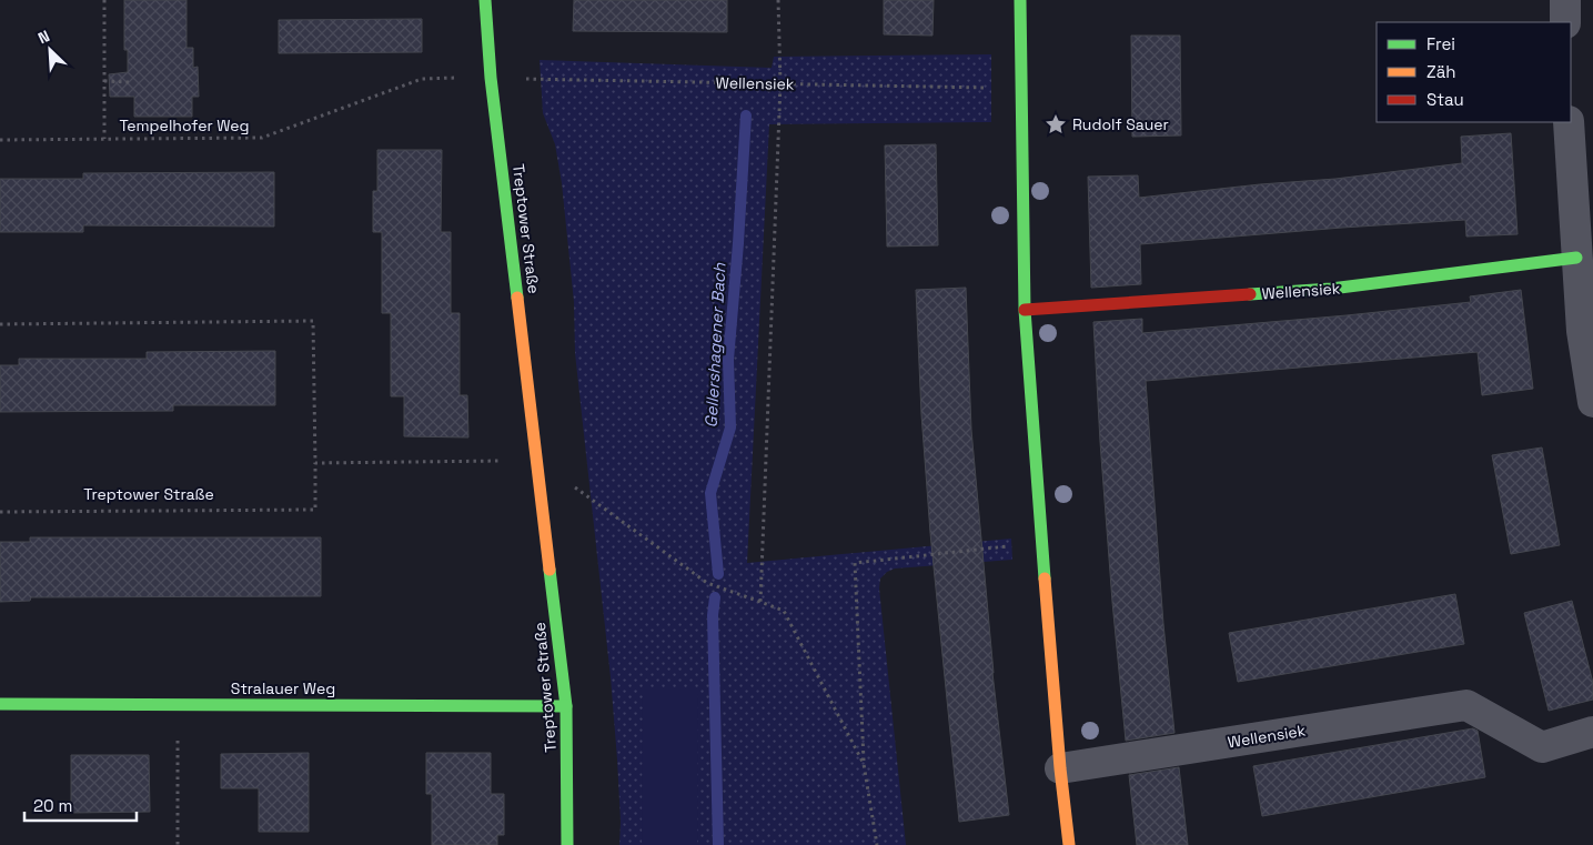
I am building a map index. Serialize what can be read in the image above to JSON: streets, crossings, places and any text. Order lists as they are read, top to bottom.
{
  "streets": {
    "street": ["Wellensiek", "Treptower Straße", "Stralauer Weg"],
    "path": ["Tempelhofer Weg"]
  },
  "crossings": [
    ["Wellensiek", "Tempelhofer Weg"],
    ["Wellensiek", "Treptower Straße"],
    ["Tempelhofer Weg", "Treptower Straße"],
    ["Treptower Straße", "Stralauer Weg"]
  ],
  "water": ["Gellershagener Bach"],
  "places": {
    "place": ["Rudolf Sauer"]
  },
  "legend": ["Frei", "Zäh", "Stau"],
  "scale_bar": "20 m",
  "north": "top left"
}
